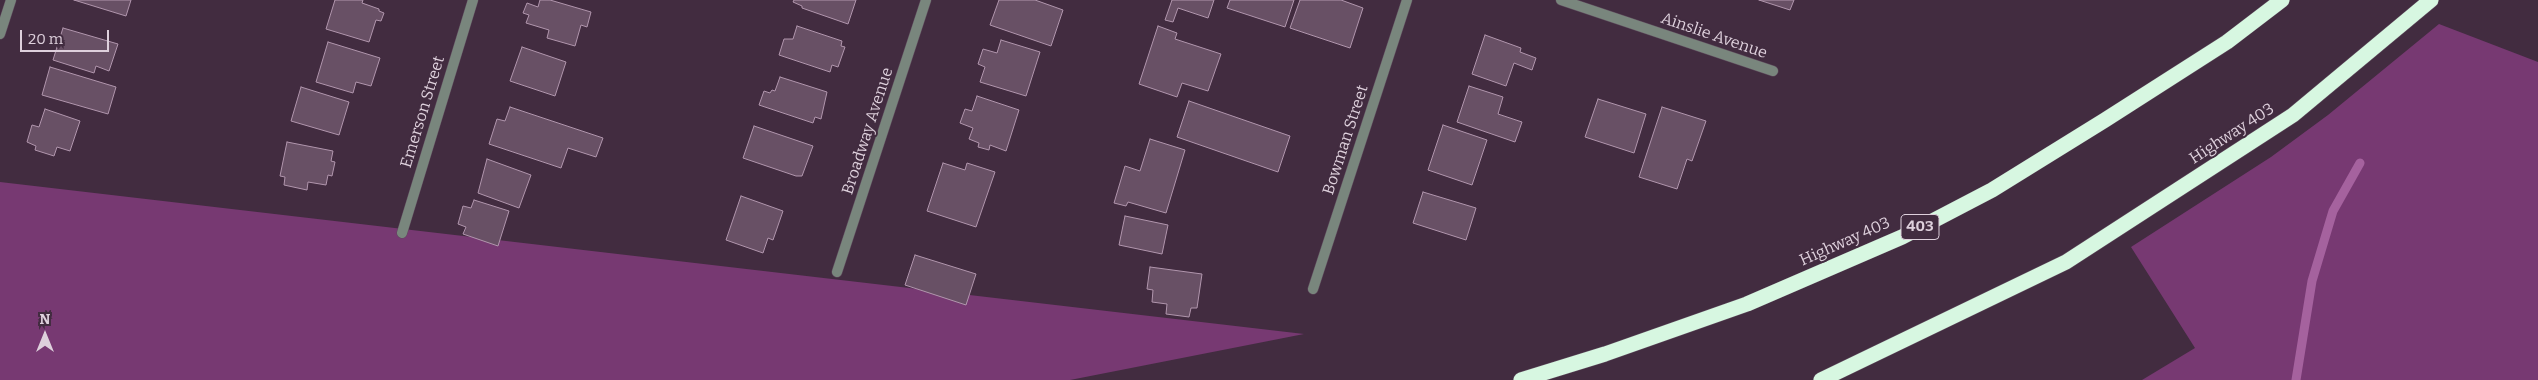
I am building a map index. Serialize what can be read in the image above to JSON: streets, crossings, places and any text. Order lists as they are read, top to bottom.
{
  "streets": {
    "highway": ["Highway 403", "403"],
    "street": [
      "Ainslie Avenue",
      "Emerson Street",
      "Broadway Avenue",
      "Bowman Street"
    ]
  },
  "scale_bar": "20 m",
  "north": "top"
}
